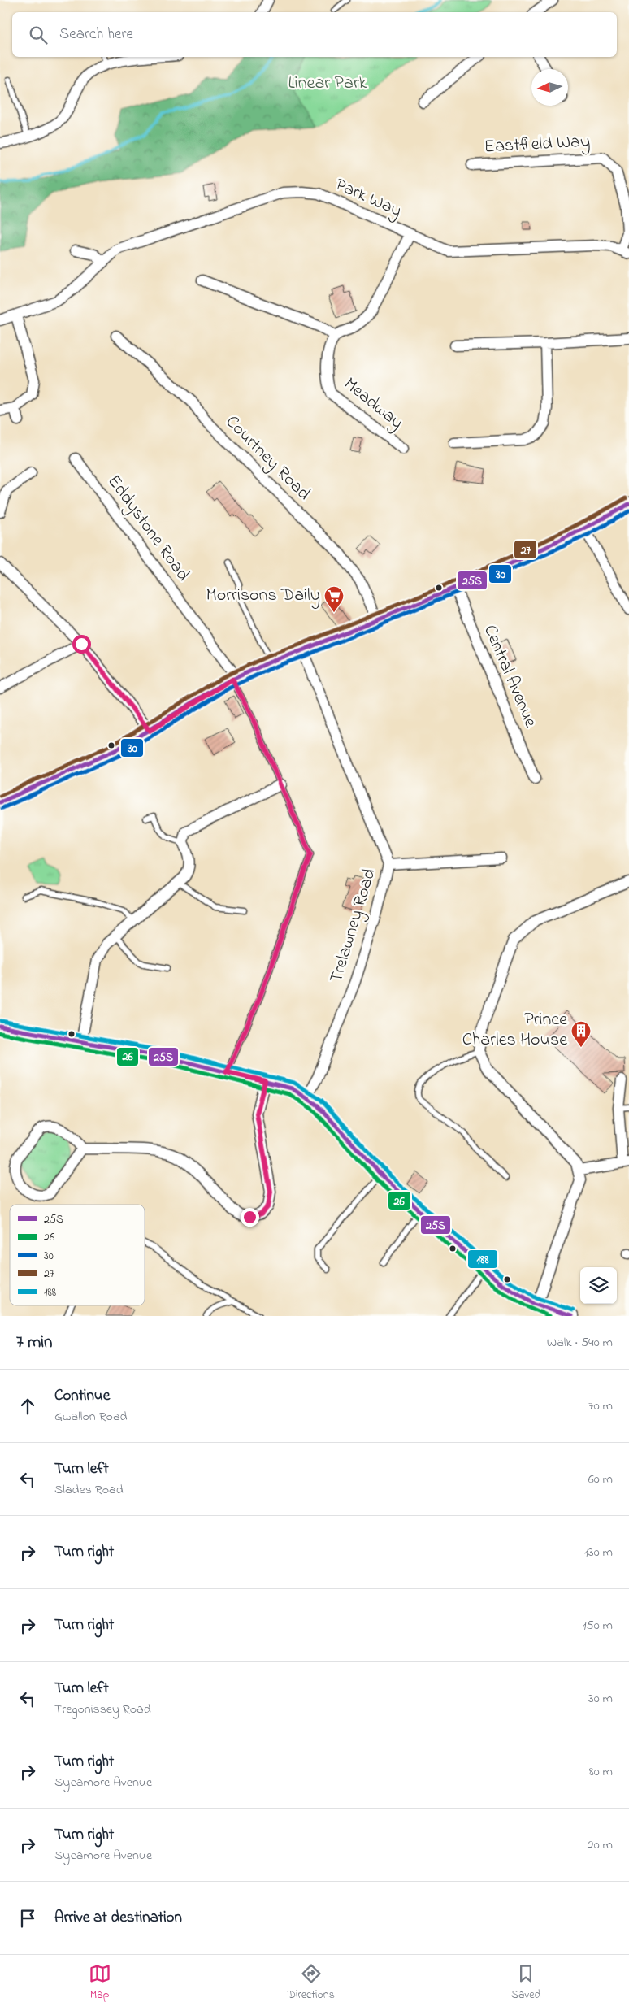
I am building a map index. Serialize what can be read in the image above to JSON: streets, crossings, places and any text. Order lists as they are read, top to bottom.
{
  "streets": {
    "street": [
      "Eastfield Way",
      "Park Way",
      "Meadway",
      "Courtney Road",
      "Eddystone Road",
      "Central Avenue",
      "Trelawney Road"
    ]
  },
  "crossings": [
    ["Eastfield Way", "Park Way"]
  ],
  "parks": ["Linear Park"],
  "places": {
    "supermarket": ["Morrisons Daily"],
    "building": ["Prince Charles House"]
  },
  "lines": [
    "transit line 27",
    "transit line 25S",
    "transit line 30",
    "transit line 188",
    "transit line 26"
  ],
  "legend": [
    "25S",
    "26",
    "30",
    "27",
    "188"
  ],
  "north": "left",
  "page": {
    "search": "Search here",
    "heading": ["7 min", "Walk · 540 m"],
    "list": [
      ["Continue", "Gwallon Road", "70 m"],
      ["Turn left", "Slades Road", "60 m"],
      ["Turn right", "130 m"],
      ["Turn right", "150 m"],
      ["Turn left", "Tregonissey Road", "30 m"],
      ["Turn right", "Sycamore Avenue", "80 m"],
      ["Turn right", "Sycamore Avenue", "20 m"],
      "Arrive at destination"
    ],
    "nav": ["Map", "Directions", "Saved"]
  }
}
